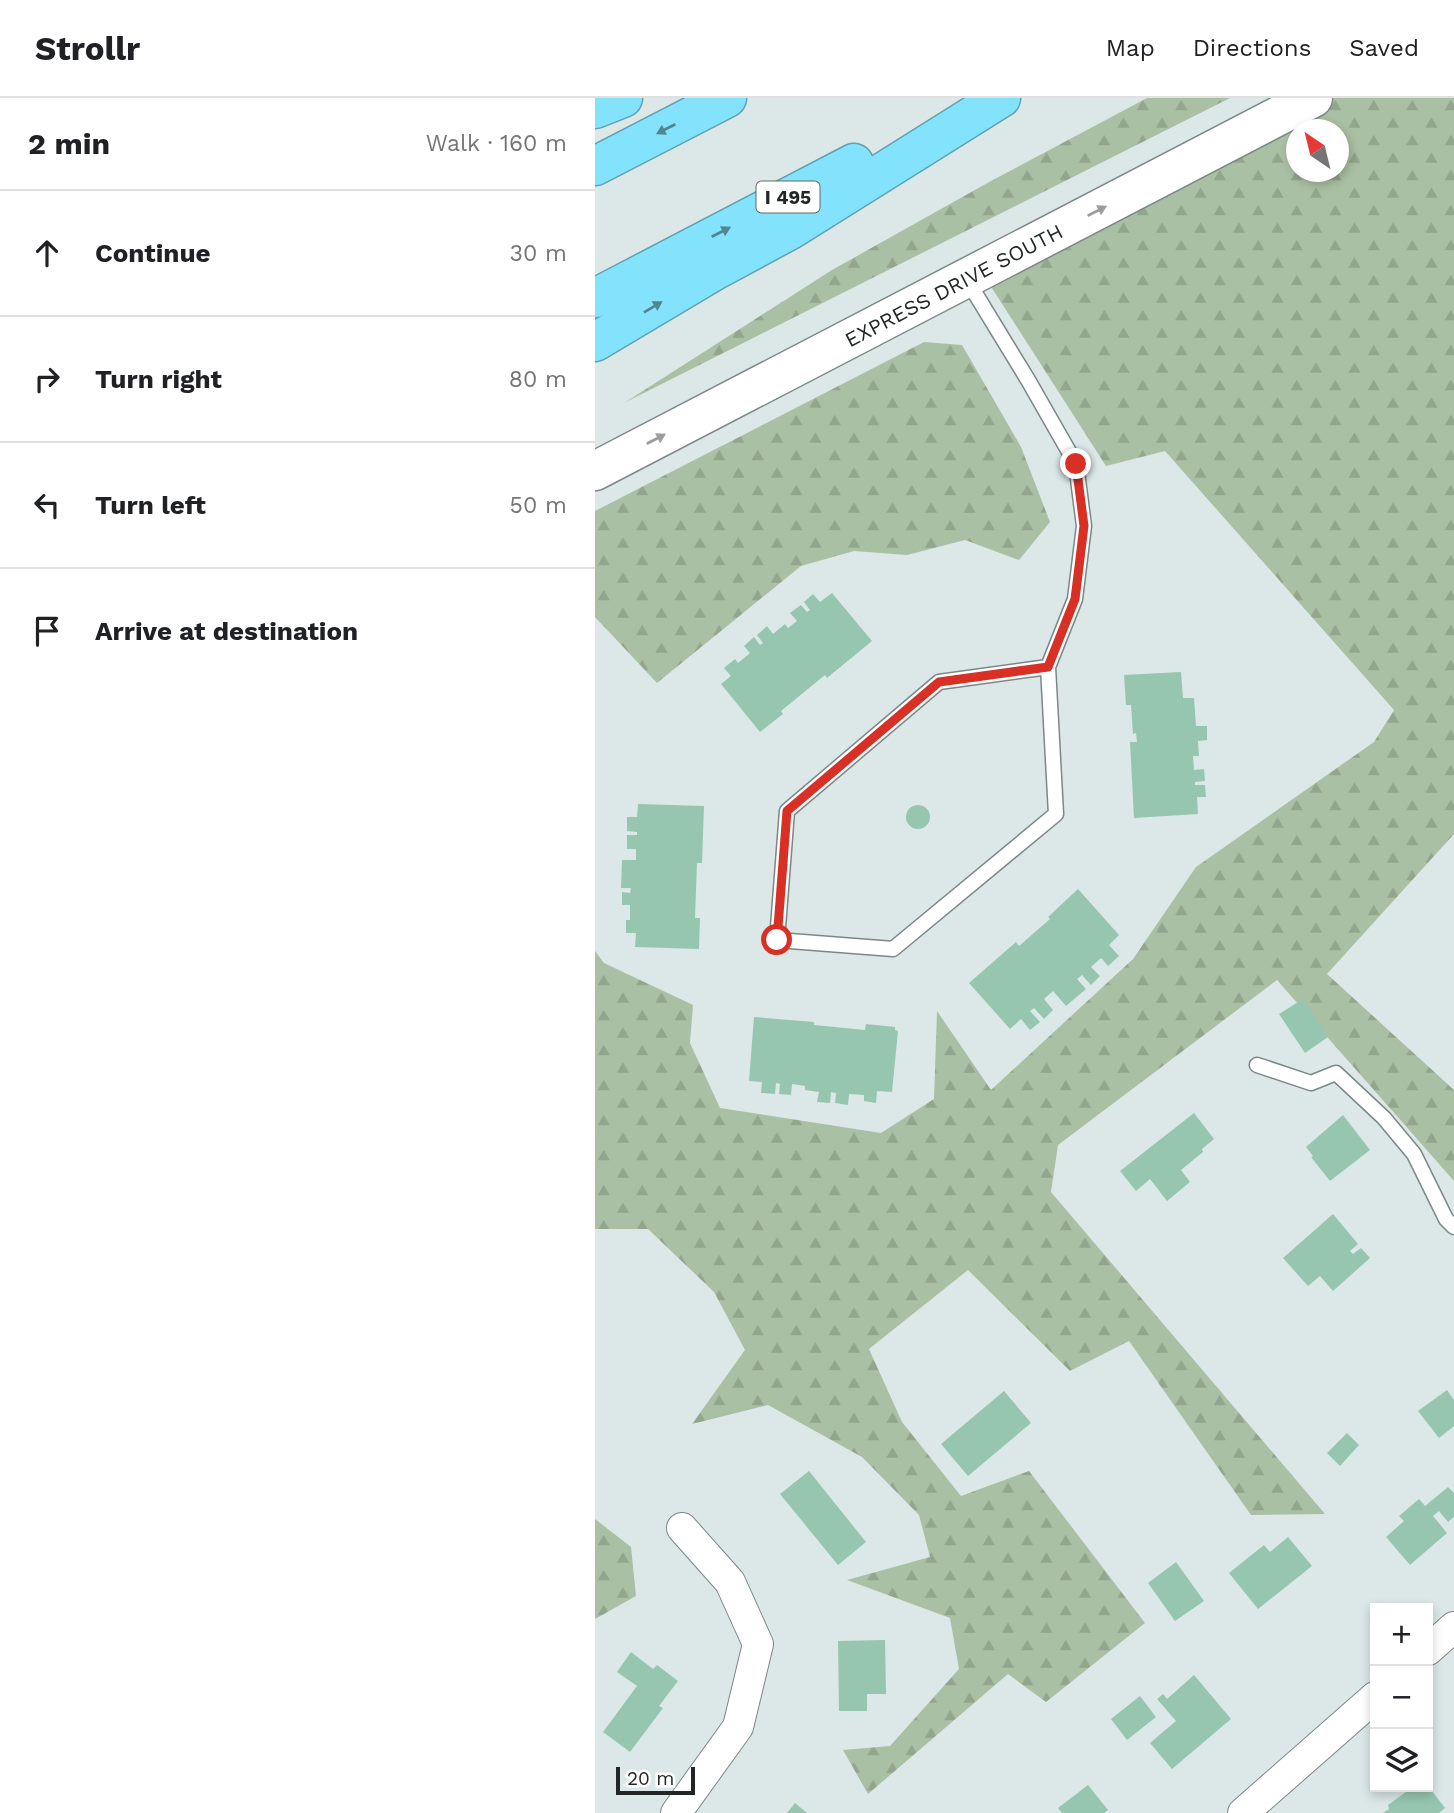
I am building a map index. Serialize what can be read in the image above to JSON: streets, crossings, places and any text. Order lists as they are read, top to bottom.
{
  "streets": {
    "highway": ["I 495"],
    "main road": ["EXPRESS DRIVE SOUTH"]
  },
  "one_way": ["EXPRESS DRIVE SOUTH"],
  "scale_bar": "20 m",
  "north": "top left",
  "page": {
    "header": "Strollr",
    "nav": ["Map", "Directions", "Saved"],
    "heading": ["2 min", "Walk · 160 m"],
    "list": [
      ["Continue", "30 m"],
      ["Turn right", "80 m"],
      ["Turn left", "50 m"],
      "Arrive at destination"
    ],
    "map_buttons": ["+", "−"],
    "scale": "20 m"
  }
}
